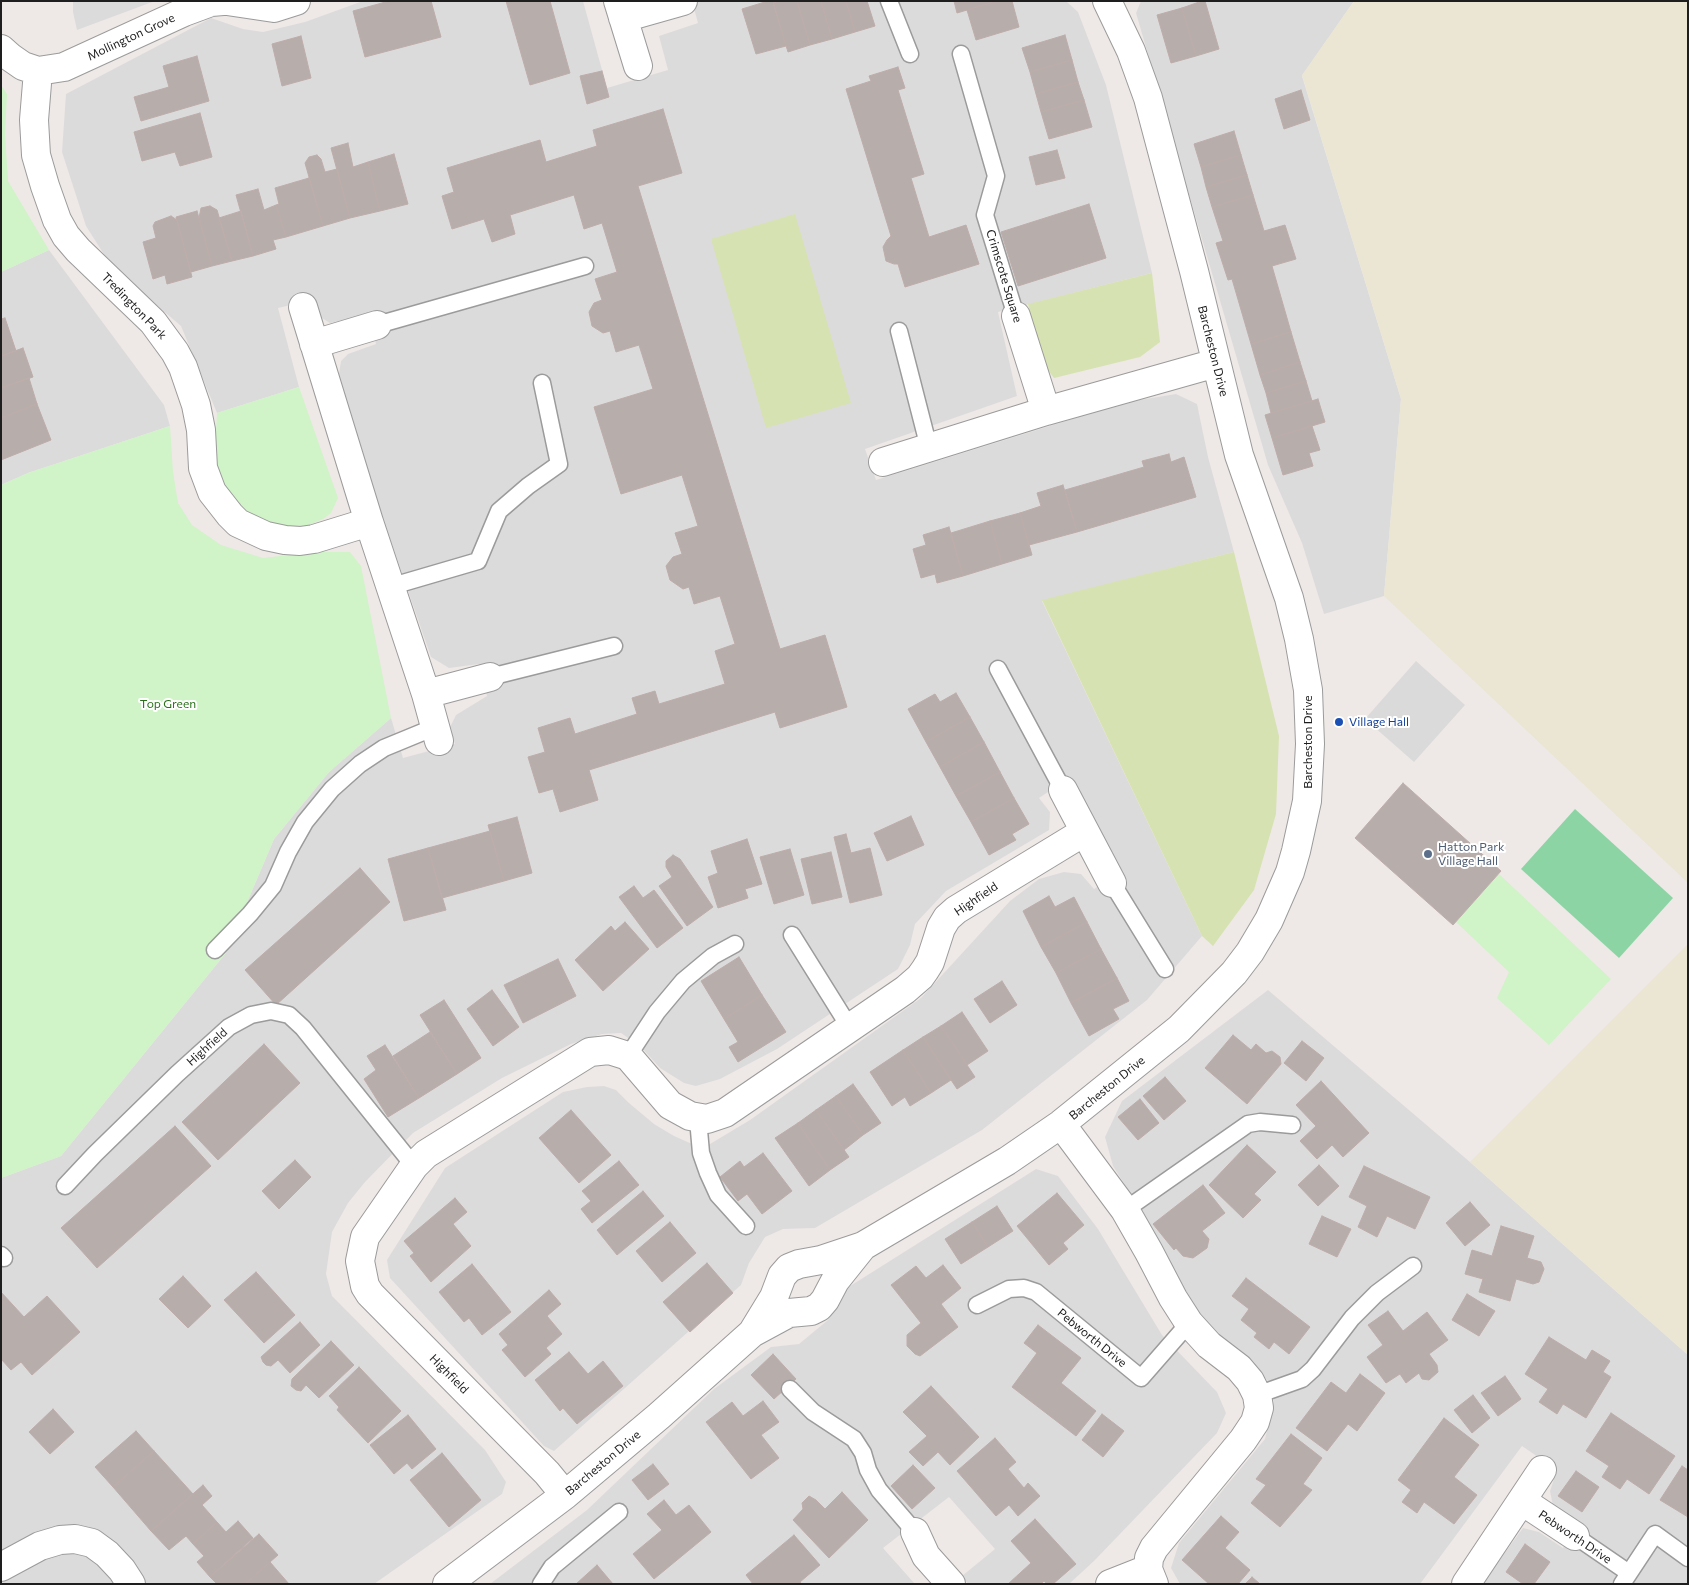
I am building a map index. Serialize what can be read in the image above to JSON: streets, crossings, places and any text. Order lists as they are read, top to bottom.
{
  "streets": {
    "street": [
      "Mollington Grove",
      "Crimscote Square",
      "Tredington Park",
      "Barcheston Drive",
      "Highfield",
      "Pebworth Drive"
    ]
  },
  "crossings": [
    ["Mollington Grove", "Tredington Park"],
    ["Barcheston Drive", "Highfield"]
  ],
  "parks": ["Top Green"],
  "places": ["Village Hall", "Hatton Park Village Hall"]
}
